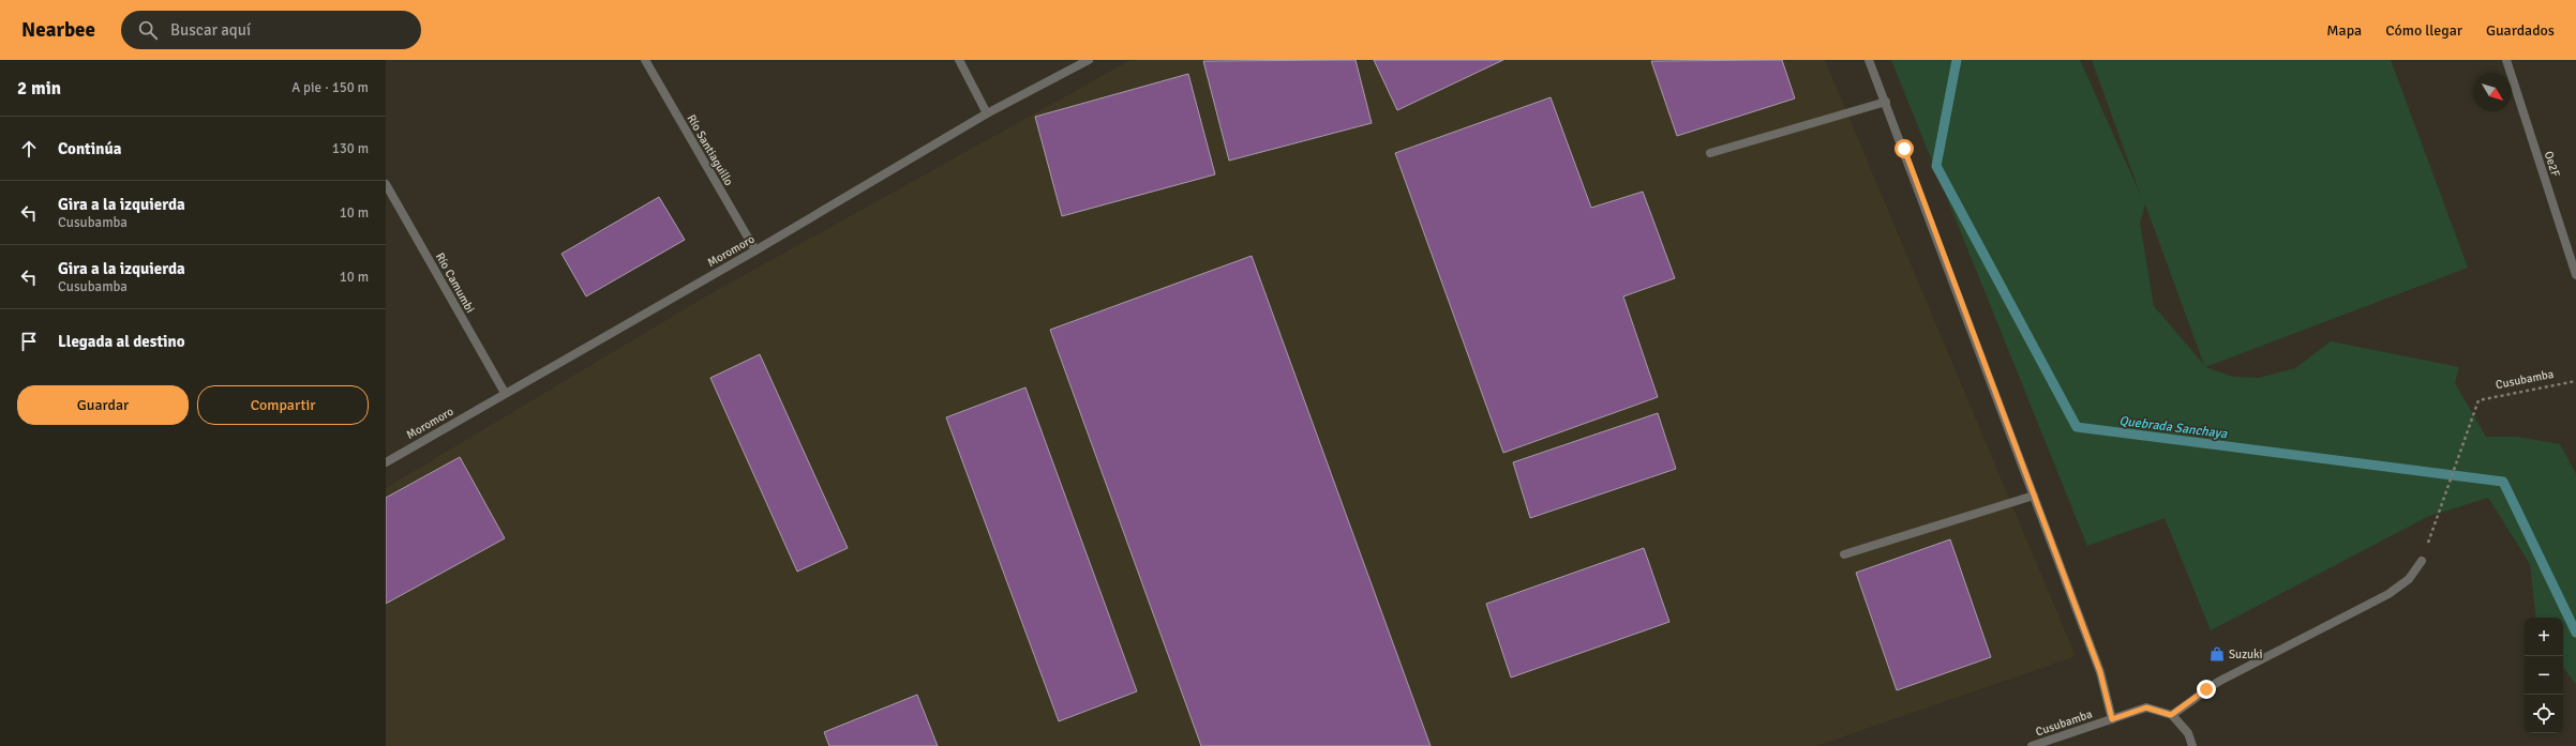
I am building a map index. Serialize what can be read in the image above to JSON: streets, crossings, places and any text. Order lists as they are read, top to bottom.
{
  "streets": {
    "street": [
      "Río Santiaguillo",
      "Oe2F",
      "Moromoro",
      "Río Camumbi",
      "Cusubamba"
    ]
  },
  "crossings": [
    ["Río Santiaguillo", "Moromoro"],
    ["Moromoro", "Río Camumbi"]
  ],
  "water": ["Quebrada Sanchaya"],
  "places": {
    "shop": ["Suzuki"]
  },
  "north": "bottom right",
  "page": {
    "header": "Nearbee",
    "search": "Buscar aquí",
    "nav": ["Mapa", "Cómo llegar", "Guardados"],
    "heading": ["2 min", "A pie · 150 m"],
    "list": [
      ["Continúa", "130 m"],
      ["Gira a la izquierda", "Cusubamba", "10 m"],
      ["Gira a la izquierda", "Cusubamba", "10 m"],
      "Llegada al destino"
    ],
    "buttons": ["Guardar", "Compartir"],
    "map_buttons": ["+", "−"]
  }
}
